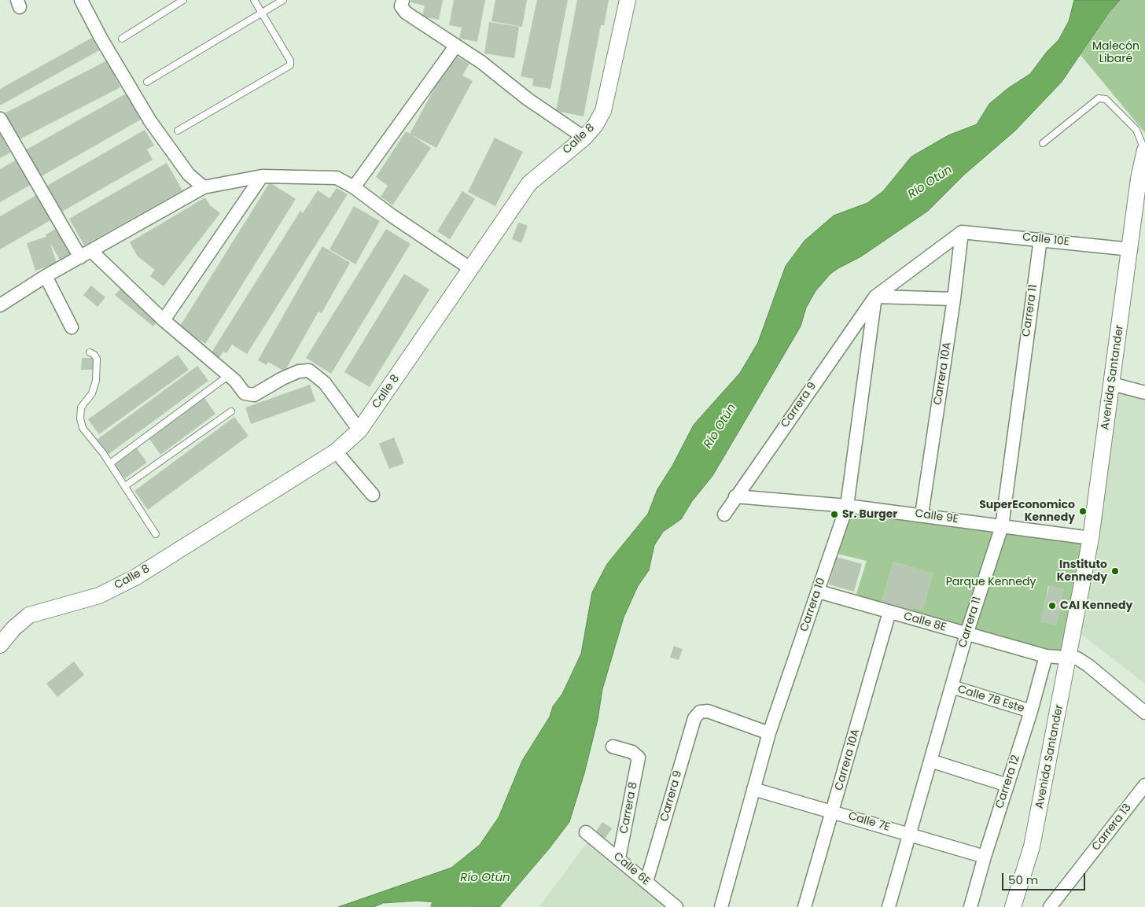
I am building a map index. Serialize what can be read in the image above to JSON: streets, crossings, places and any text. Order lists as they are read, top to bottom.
{
  "streets": {
    "street": [
      "Calle 8",
      "Calle 10E",
      "Carrera 11",
      "Carrera 10A",
      "Avenida Santander",
      "Carrera 9",
      "Calle 9E",
      "Carrera 10",
      "Calle 8E",
      "Calle 7B Este",
      "Carrera 12",
      "Carrera 8",
      "Calle 7E",
      "Carrera 13",
      "Calle 6E"
    ]
  },
  "crossings": [
    ["Calle 10E", "Carrera 11"],
    ["Calle 10E", "Carrera 10A"],
    ["Calle 10E", "Avenida Santander"],
    ["Calle 10E", "Carrera 9"],
    ["Carrera 11", "Calle 9E"],
    ["Carrera 11", "Calle 8E"],
    ["Carrera 11", "Calle 7B Este"],
    ["Carrera 11", "Calle 7E"],
    ["Carrera 10A", "Carrera 9"],
    ["Carrera 10A", "Calle 9E"],
    ["Carrera 10A", "Calle 8E"],
    ["Carrera 10A", "Calle 7E"],
    ["Avenida Santander", "Calle 9E"],
    ["Avenida Santander", "Calle 8E"],
    ["Carrera 9", "Calle 9E"],
    ["Carrera 9", "Carrera 10"],
    ["Carrera 9", "Calle 6E"],
    ["Calle 9E", "Carrera 10"],
    ["Carrera 10", "Calle 8E"],
    ["Carrera 10", "Calle 7E"],
    ["Calle 8E", "Carrera 12"],
    ["Calle 7B Este", "Carrera 12"],
    ["Carrera 12", "Calle 7E"],
    ["Carrera 8", "Calle 6E"]
  ],
  "water": ["Río Otún"],
  "parks": ["Malecón Libaré", "Parque Kennedy"],
  "places": [
    "SuperEconomico Kennedy",
    "Sr. Burger",
    "Instituto Kennedy",
    "CAI Kennedy"
  ],
  "scale_bar": "50 m"
}
